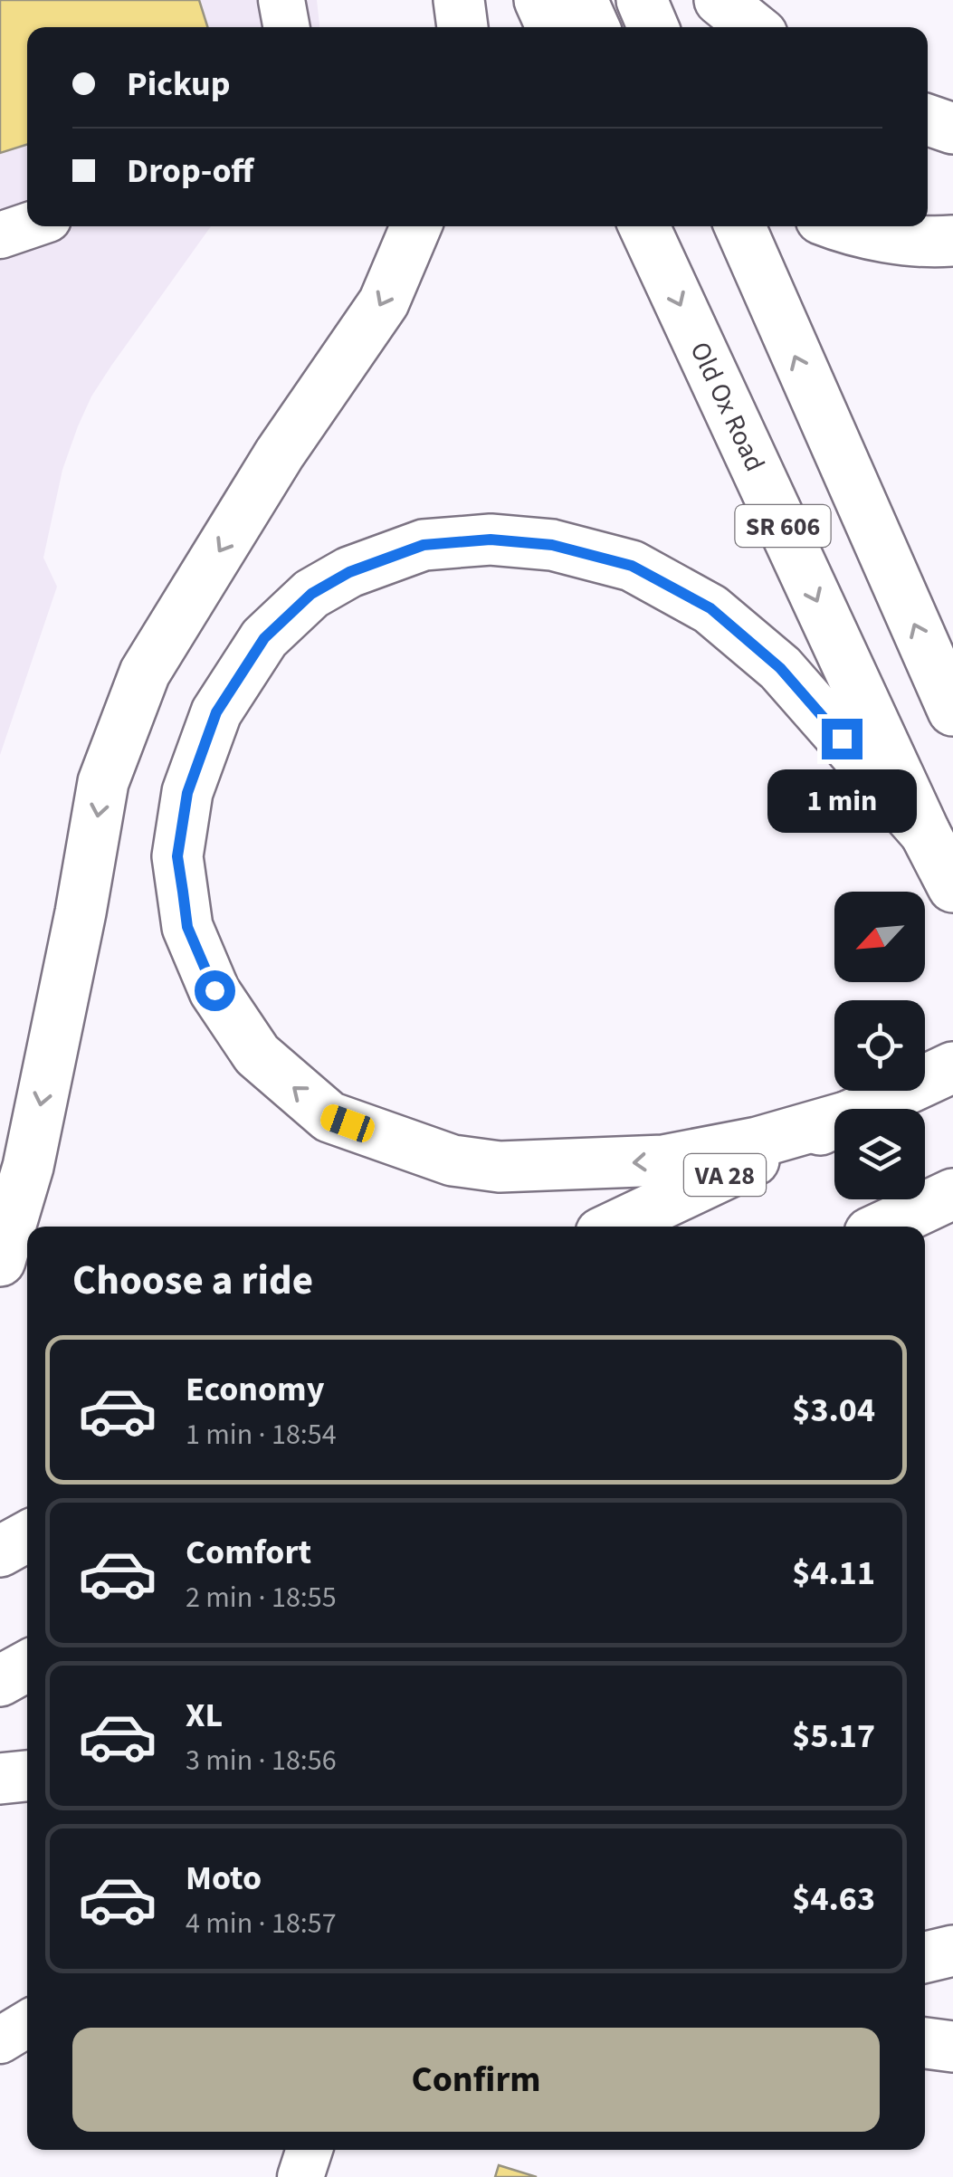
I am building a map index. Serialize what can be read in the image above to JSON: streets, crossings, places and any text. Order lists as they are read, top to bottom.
{
  "streets": {
    "main road": ["Old Ox Road", "SR 606", "VA 28"]
  },
  "north": "bottom left",
  "page": {
    "banner": ["Pickup", "Drop-off"],
    "bubble": "1 min",
    "heading": "Choose a ride",
    "list": [
      {
        "name": "Economy",
        "note": "1 min · 18:54",
        "value": "$3.04"
      },
      {
        "name": "Comfort",
        "note": "2 min · 18:55",
        "value": "$4.11"
      },
      {
        "name": "XL",
        "note": "3 min · 18:56",
        "value": "$5.17"
      },
      {
        "name": "Moto",
        "note": "4 min · 18:57",
        "value": "$4.63"
      }
    ],
    "buttons": "Confirm"
  }
}
